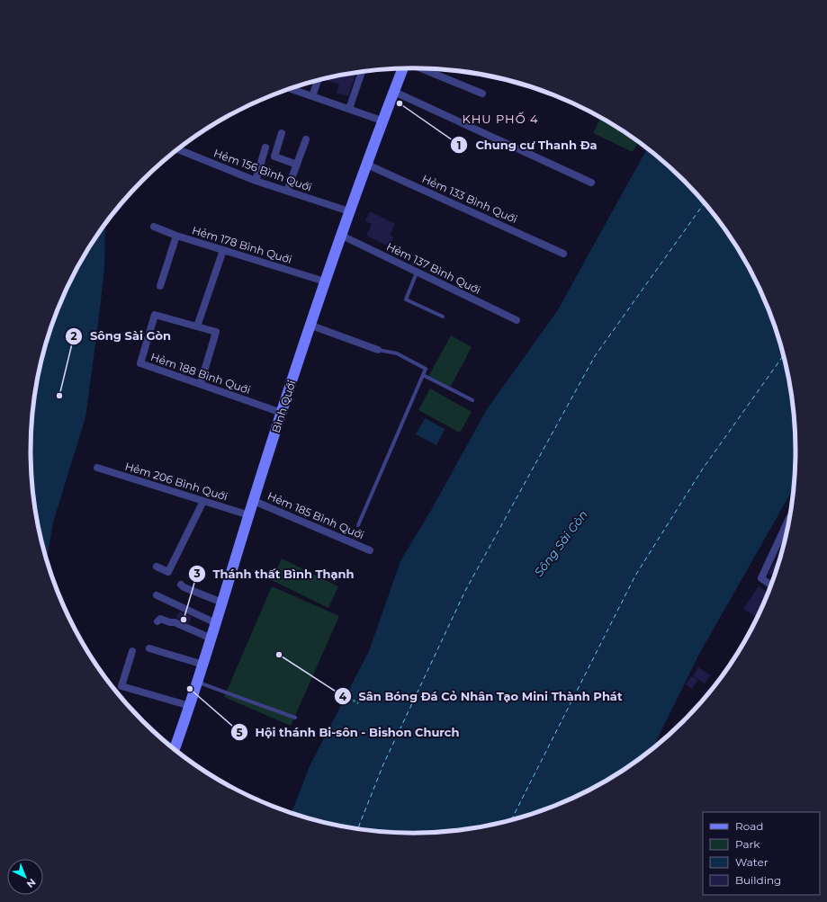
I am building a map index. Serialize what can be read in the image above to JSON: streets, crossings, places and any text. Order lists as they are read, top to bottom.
{
  "streets": {
    "main road": ["Bình Quới"],
    "street": [
      "Hẻm 156 Bình Quới",
      "Hẻm 133 Bình Quới",
      "Hẻm 178 Bình Quới",
      "Hẻm 137 Bình Quới",
      "Hẻm 188 Bình Quới",
      "Hẻm 206 Bình Quới",
      "Hẻm 185 Bình Quới"
    ]
  },
  "crossings": [
    ["Hẻm 156 Bình Quới", "Bình Quới"],
    ["Hẻm 133 Bình Quới", "Bình Quới"],
    ["Hẻm 178 Bình Quới", "Bình Quới"],
    ["Hẻm 137 Bình Quới", "Bình Quới"],
    ["Hẻm 188 Bình Quới", "Bình Quới"],
    ["Bình Quới", "Hẻm 206 Bình Quới"],
    ["Bình Quới", "Hẻm 185 Bình Quới"]
  ],
  "districts": ["KHU PHỐ 4"],
  "water": ["Sông Sài Gòn"],
  "places": [
    "Chung cư Thanh Đa",
    "Sông Sài Gòn",
    "Thánh thất Bình Thạnh",
    "Sân Bóng Đá Cỏ Nhân Tạo Mini Thành Phát",
    "Hội thánh Bi-sôn - Bishon Church"
  ],
  "legend": [
    "Road",
    "Park",
    "Water",
    "Building"
  ],
  "north": "bottom right"
}
